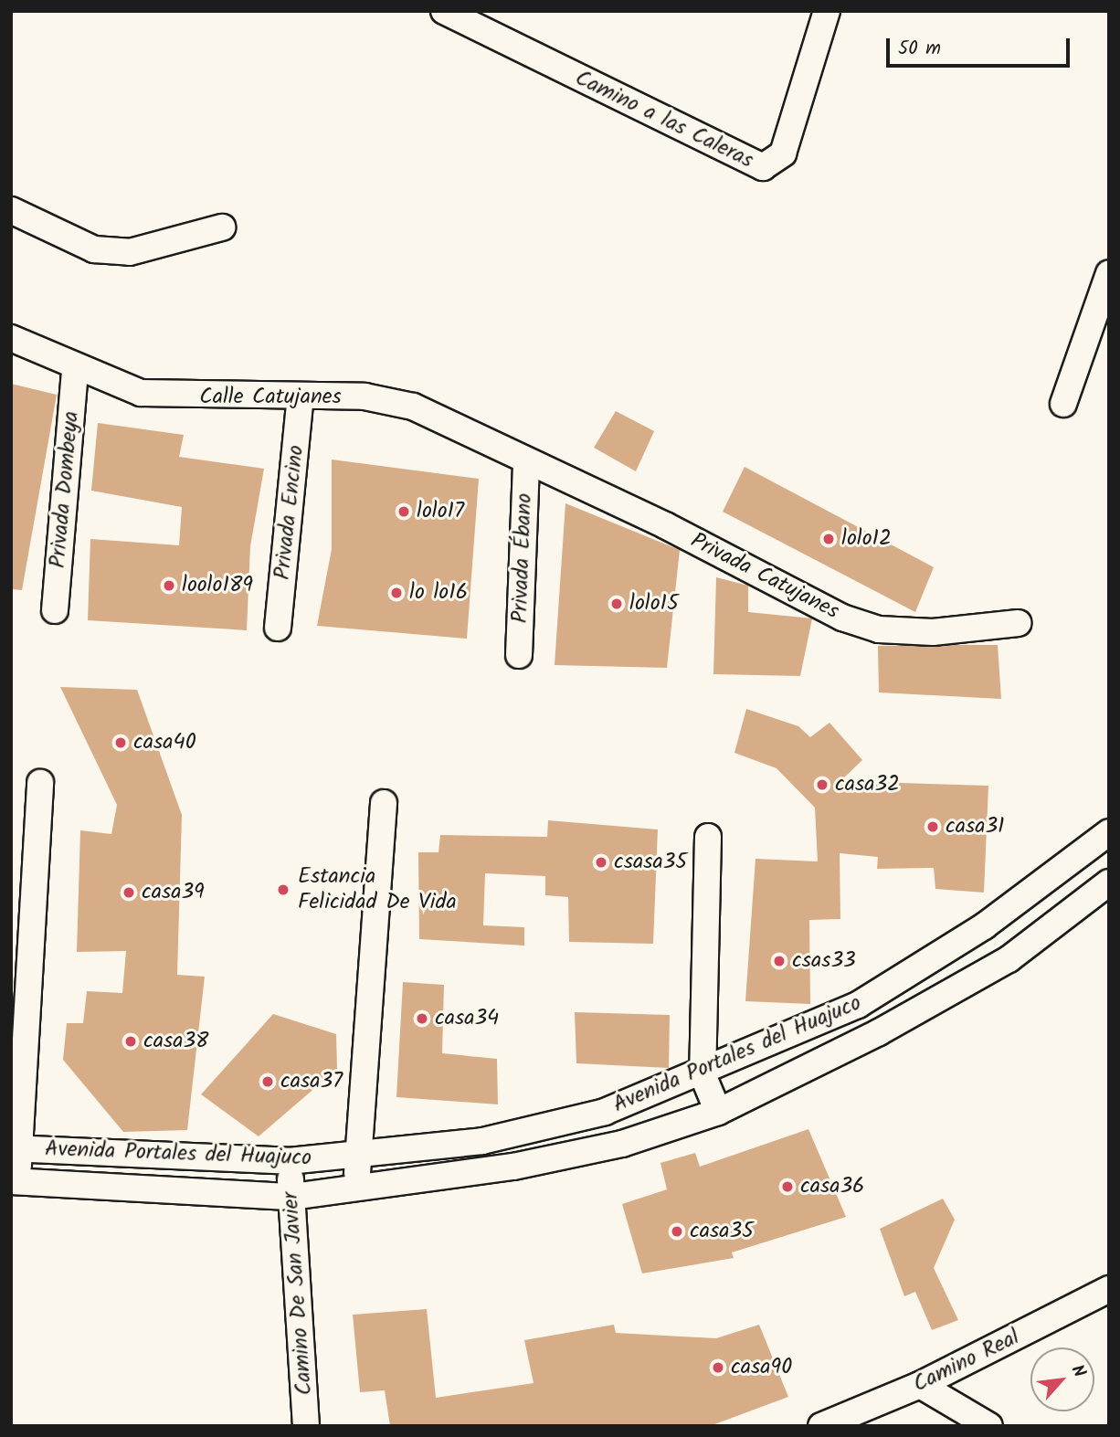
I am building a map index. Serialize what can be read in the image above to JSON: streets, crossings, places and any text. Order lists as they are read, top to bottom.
{
  "streets": {
    "street": [
      "Camino a las Caleras",
      "Calle Catujanes",
      "Privada Dombeya",
      "Privada Encino",
      "Privada Ébano",
      "Privada Catujanes",
      "Avenida Portales del Huajuco",
      "Camino De San Javier",
      "Camino Real"
    ]
  },
  "crossings": [
    ["Calle Catujanes", "Privada Dombeya"],
    ["Calle Catujanes", "Privada Encino"],
    ["Calle Catujanes", "Privada Ébano"],
    ["Calle Catujanes", "Privada Catujanes"],
    ["Privada Ébano", "Privada Catujanes"],
    ["Avenida Portales del Huajuco", "Camino De San Javier"]
  ],
  "places": [
    "lolo17",
    "lolo12",
    "loolo189",
    "lo lo16",
    "lolo15",
    "casa40",
    "casa32",
    "casa31",
    "csasa35",
    "Estancia Felicidad De Vida",
    "casa39",
    "csas33",
    "casa34",
    "casa38",
    "casa37",
    "casa36",
    "casa35",
    "casa90"
  ],
  "scale_bar": "50 m",
  "north": "top right"
}
